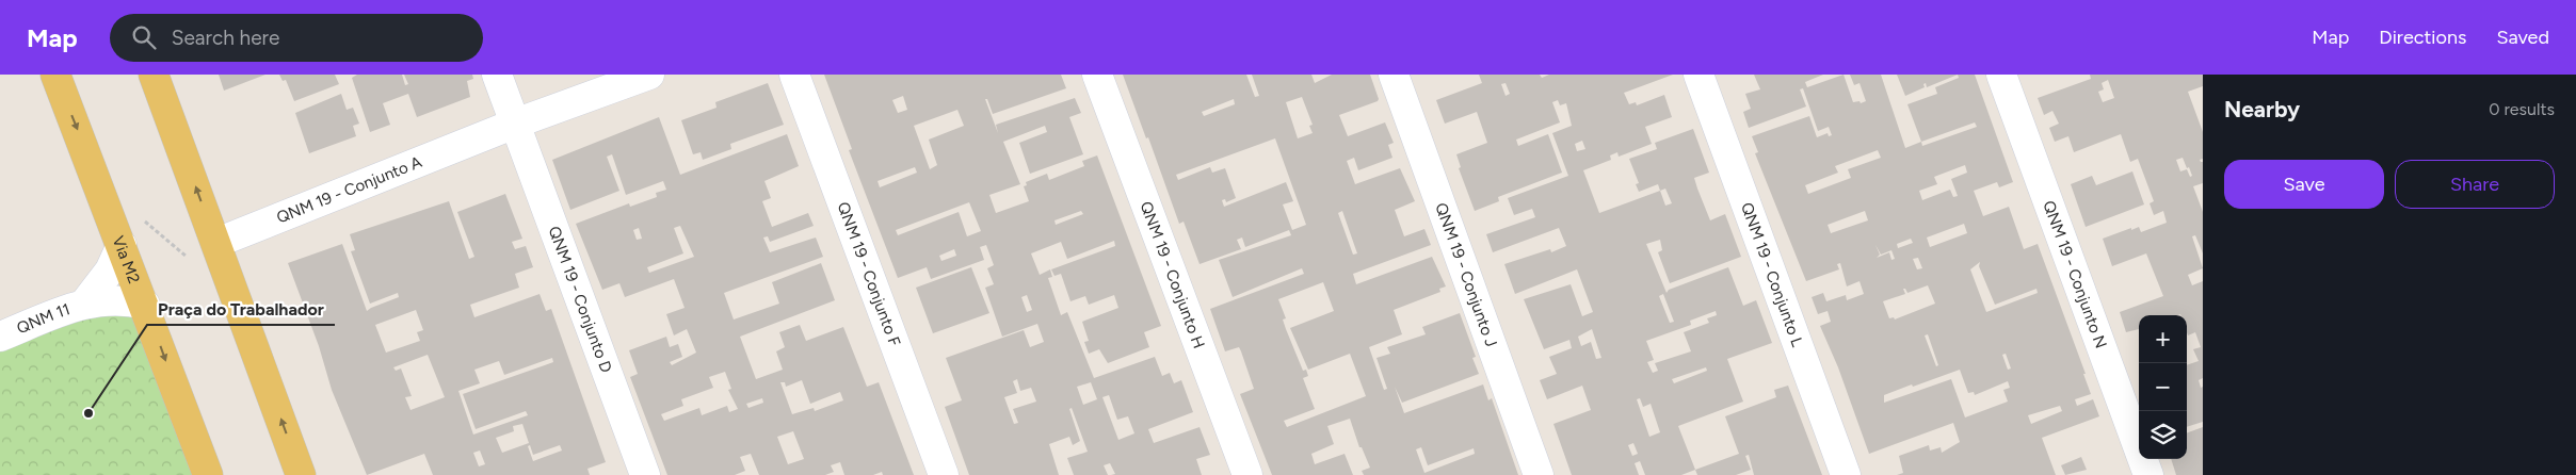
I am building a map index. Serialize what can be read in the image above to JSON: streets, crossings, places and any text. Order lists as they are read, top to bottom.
{
  "streets": {
    "main road": ["Via M2"],
    "street": [
      "QNM 19 - Conjunto A",
      "QNM 19 - Conjunto F",
      "QNM 19 - Conjunto H",
      "QNM 19 - Conjunto J",
      "QNM 19 - Conjunto L",
      "QNM 19 - Conjunto N",
      "QNM 19 - Conjunto D",
      "QNM 11"
    ]
  },
  "crossings": [
    ["QNM 19 - Conjunto A", "QNM 19 - Conjunto D"],
    ["Via M2", "QNM 11"]
  ],
  "places": ["Praça do Trabalhador"],
  "page": {
    "header": "Map",
    "search": "Search here",
    "nav": ["Map", "Directions", "Saved"],
    "heading": ["Nearby", "0 results"],
    "buttons": ["Save", "Share"],
    "map_buttons": ["+", "−"]
  }
}
